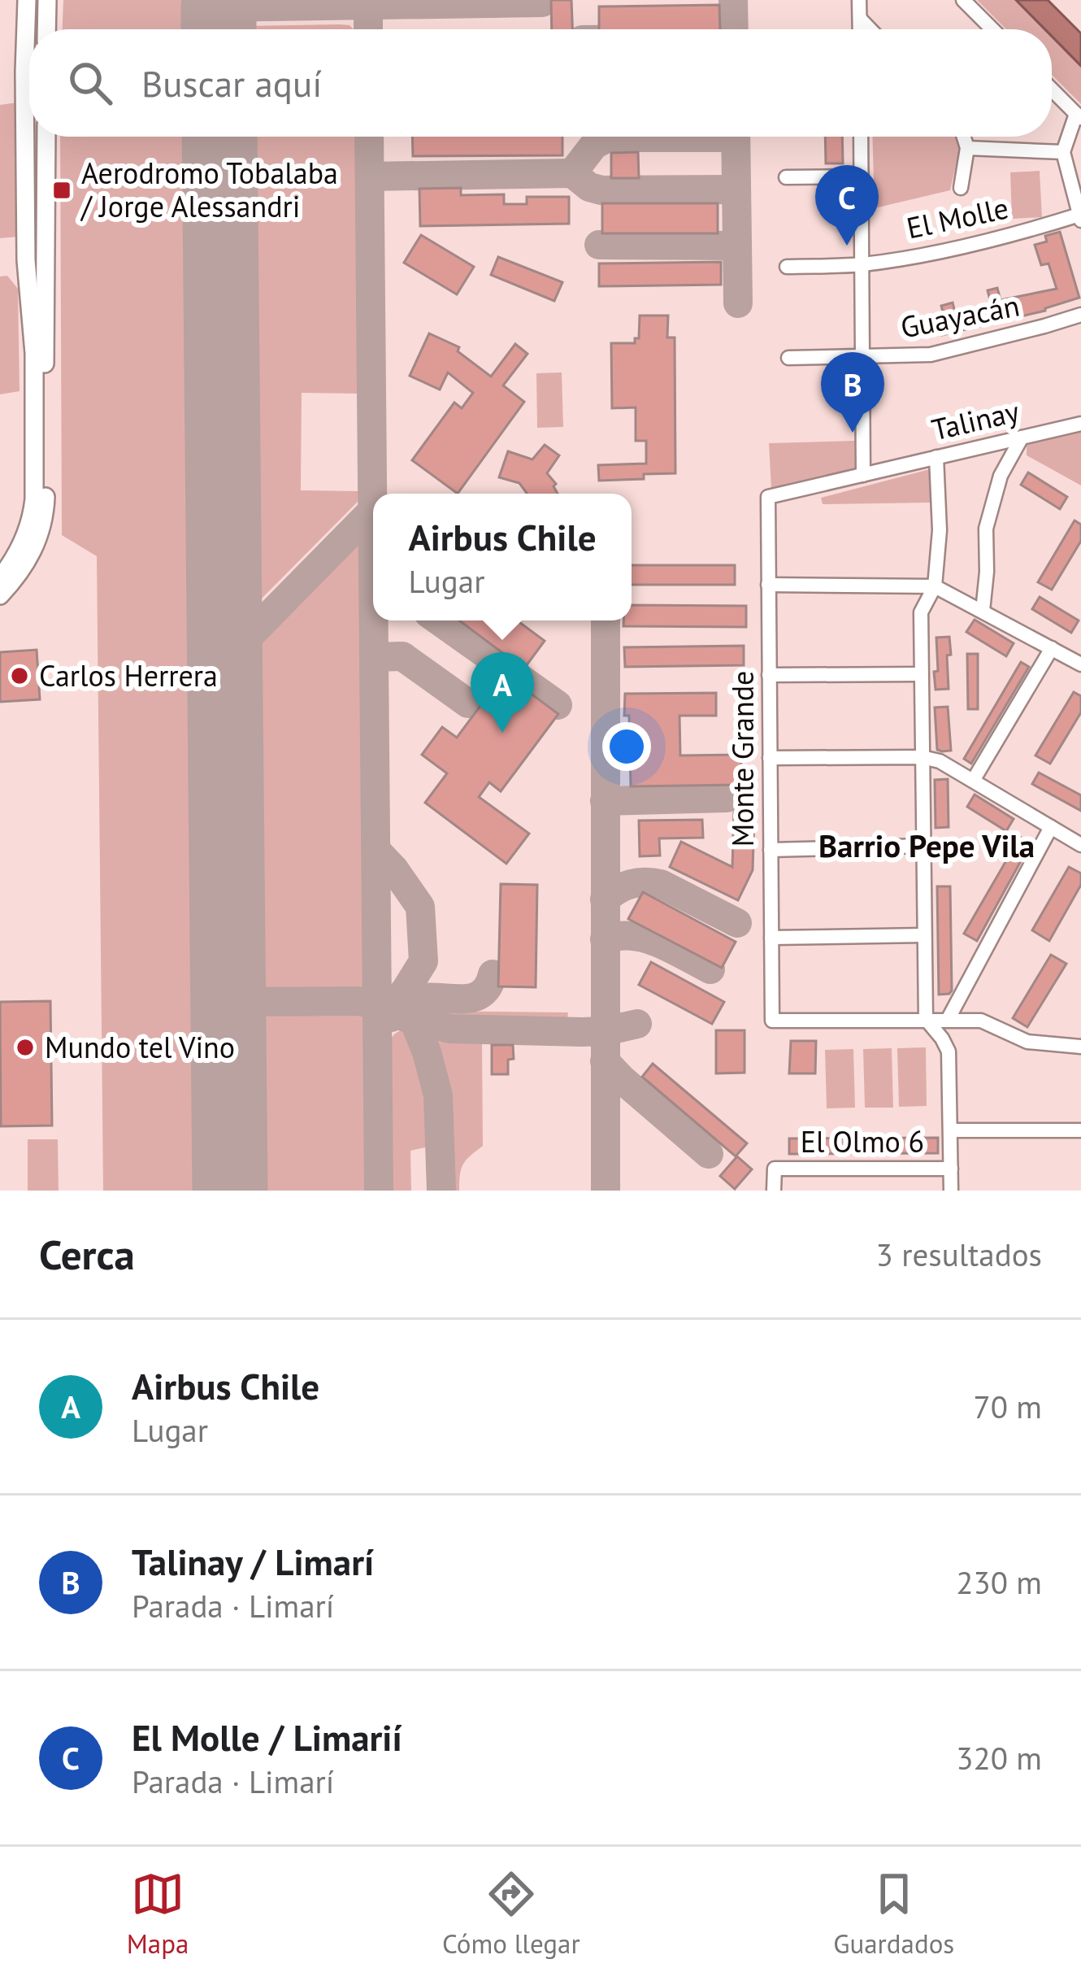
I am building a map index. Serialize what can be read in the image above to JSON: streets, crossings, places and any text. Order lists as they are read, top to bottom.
{
  "streets": {
    "street": [
      "El Molle",
      "Guayacán",
      "Talinay",
      "Monte Grande",
      "El Olmo 6"
    ]
  },
  "crossings": [
    ["Talinay", "Monte Grande"]
  ],
  "districts": ["Barrio Pepe Vila"],
  "places": {
    "transit": ["Aerodromo Tobalaba / Jorge Alessandri"],
    "other": ["Carlos Herrera", "Mundo tel Vino"]
  },
  "page": {
    "search": "Buscar aquí",
    "pins": ["C", "B", "A"],
    "popup": ["Airbus Chile", "Lugar"],
    "heading": ["Cerca", "3 resultados"],
    "list": [
      {
        "mark": "A",
        "name": "Airbus Chile",
        "note": "Lugar",
        "value": "70 m"
      },
      {
        "mark": "B",
        "name": "Talinay / Limarí",
        "note": "Parada · Limarí",
        "value": "230 m"
      },
      {
        "mark": "C",
        "name": "El Molle / Limarií",
        "note": "Parada · Limarí",
        "value": "320 m"
      }
    ],
    "nav": ["Mapa", "Cómo llegar", "Guardados"]
  }
}
